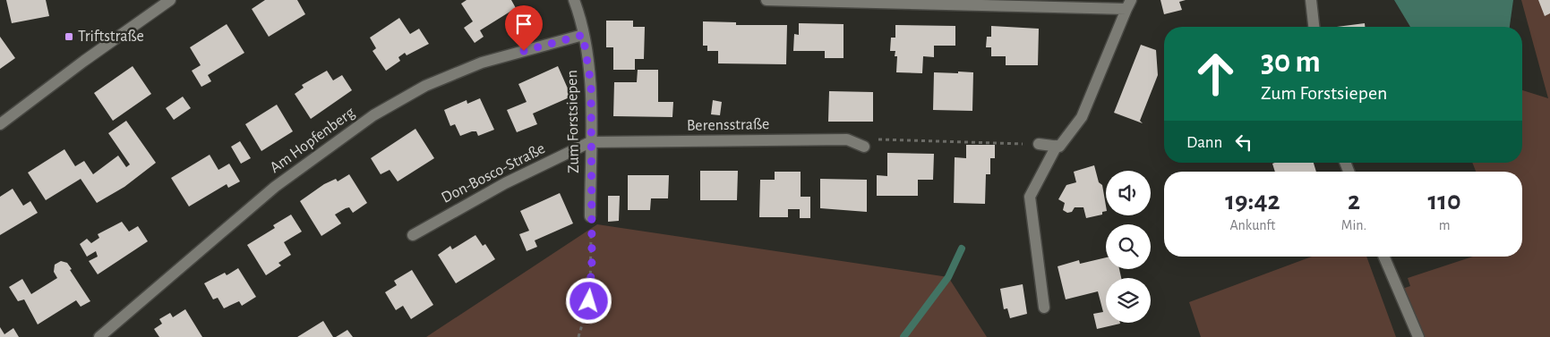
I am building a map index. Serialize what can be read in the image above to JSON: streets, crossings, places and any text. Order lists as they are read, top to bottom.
{
  "streets": {
    "street": [
      "Zum Forstsiepen",
      "Berensstraße",
      "Am Hopfenberg",
      "Don-Bosco-Straße"
    ]
  },
  "crossings": [
    ["Zum Forstsiepen", "Berensstraße"],
    ["Zum Forstsiepen", "Am Hopfenberg"],
    ["Zum Forstsiepen", "Don-Bosco-Straße"],
    ["Berensstraße", "Don-Bosco-Straße"]
  ],
  "places": {
    "transit": ["Triftstraße"]
  },
  "page": {
    "turn": ["30 m", "Zum Forstsiepen"],
    "then": "Dann",
    "eta": [
      "19:42",
      "Ankunft",
      "2",
      "Min.",
      "110",
      "m"
    ]
  }
}
